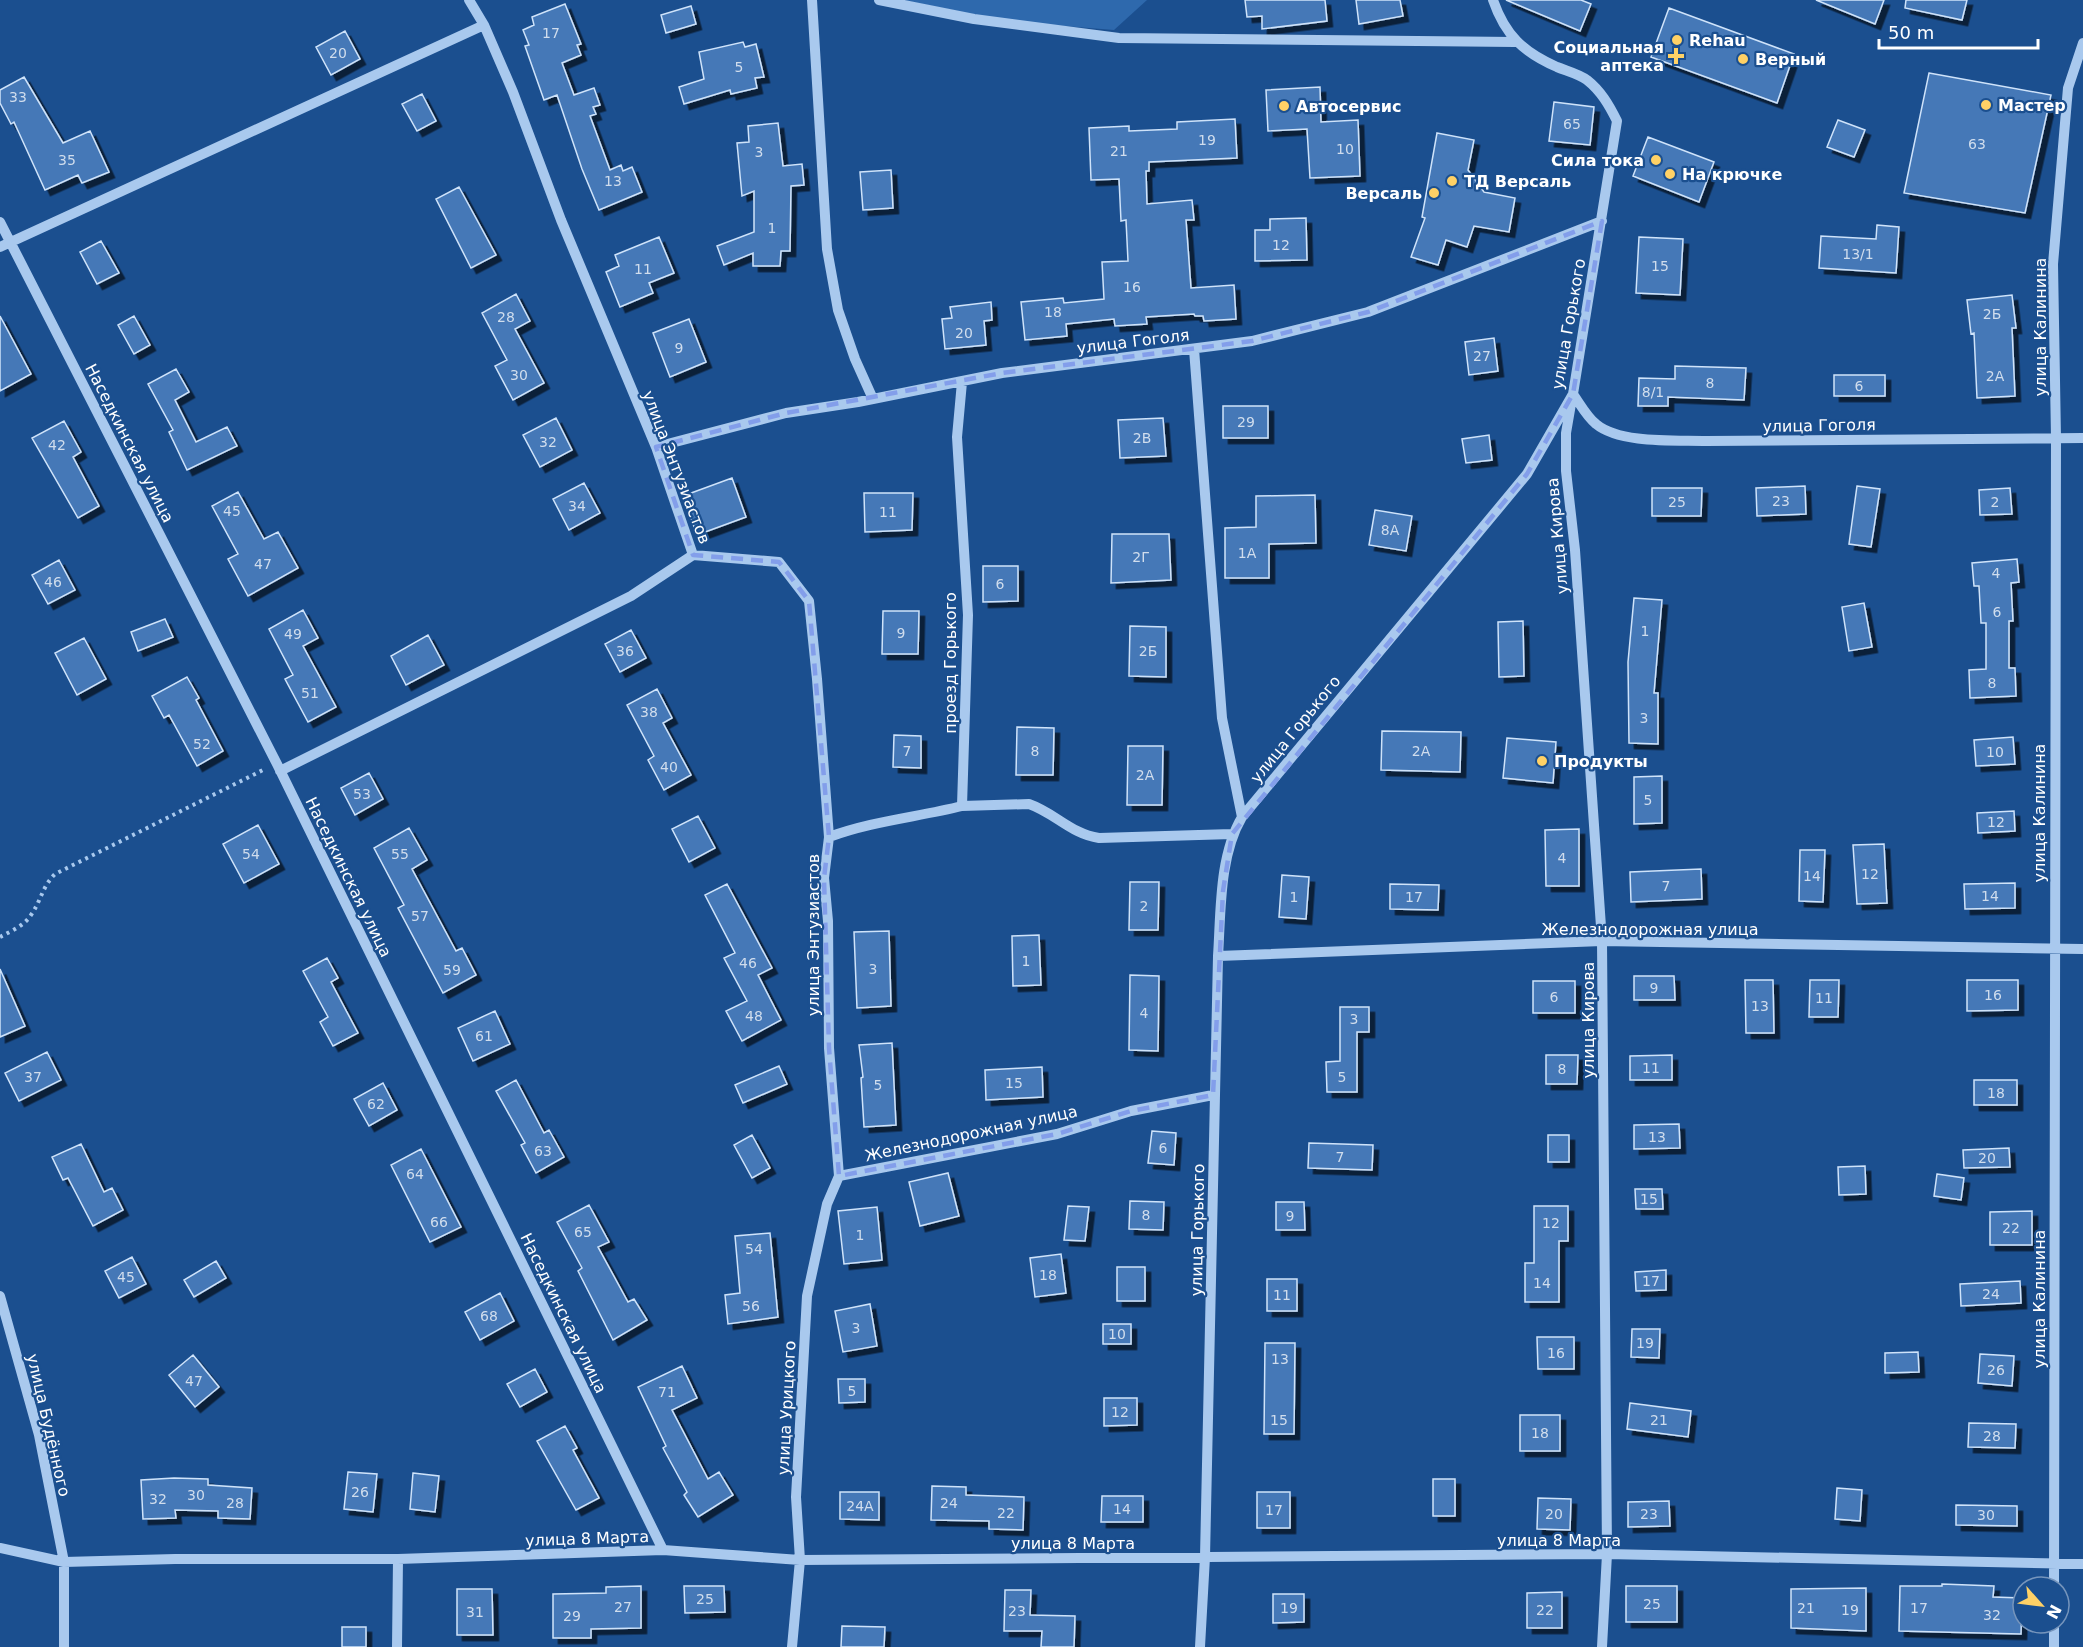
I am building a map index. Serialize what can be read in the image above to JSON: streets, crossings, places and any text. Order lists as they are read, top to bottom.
{
  "streets": {
    "street": [
      "улица Горького",
      "улица Калинина",
      "улица Гоголя",
      "Наседкинская улица",
      "улица Энтузиастов",
      "улица Кирова",
      "проезд Горького",
      "Железнодорожная улица",
      "улица Урицкого",
      "улица Будённого",
      "улица 8 Марта"
    ]
  },
  "crossings": [
    ["улица Горького", "улица Гоголя"],
    ["улица Горького", "улица Кирова"],
    ["улица Горького", "Железнодорожная улица"],
    ["улица Горького", "улица 8 Марта"],
    ["улица Калинина", "улица Гоголя"],
    ["улица Калинина", "Железнодорожная улица"],
    ["улица Калинина", "улица 8 Марта"],
    ["улица Гоголя", "улица Энтузиастов"],
    ["улица Гоголя", "улица Кирова"],
    ["улица Гоголя", "проезд Горького"],
    ["Наседкинская улица", "улица 8 Марта"],
    ["улица Энтузиастов", "Железнодорожная улица"],
    ["улица Энтузиастов", "улица Урицкого"],
    ["улица Кирова", "Железнодорожная улица"],
    ["улица Кирова", "улица 8 Марта"],
    ["Железнодорожная улица", "улица Урицкого"],
    ["улица Урицкого", "улица 8 Марта"],
    ["улица Будённого", "улица 8 Марта"]
  ],
  "places": {
    "other": [
      "Rehau",
      "Верный",
      "Мастер",
      "Автосервис",
      "Сила тока",
      "На крючке",
      "ТД Версаль",
      "Версаль",
      "Продукты"
    ],
    "health": ["Социальная аптека"]
  },
  "house_numbers": [
    "17",
    "20",
    "5",
    "33",
    "65",
    "19",
    "63",
    "10",
    "21",
    "3",
    "35",
    "13",
    "1",
    "12",
    "13/1",
    "15",
    "11",
    "16",
    "18",
    "2Б",
    "28",
    "20",
    "9",
    "27",
    "30",
    "2А",
    "8",
    "6",
    "8/1",
    "29",
    "2В",
    "32",
    "42",
    "23",
    "25",
    "2",
    "34",
    "45",
    "11",
    "8А",
    "1А",
    "2Г",
    "47",
    "4",
    "46",
    "6",
    "6",
    "1",
    "9",
    "49",
    "36",
    "2Б",
    "8",
    "51",
    "38",
    "3",
    "52",
    "7",
    "8",
    "2А",
    "10",
    "40",
    "2А",
    "53",
    "5",
    "12",
    "54",
    "55",
    "4",
    "12",
    "14",
    "7",
    "14",
    "1",
    "17",
    "2",
    "57",
    "1",
    "46",
    "3",
    "59",
    "9",
    "16",
    "6",
    "11",
    "13",
    "4",
    "48",
    "3",
    "61",
    "11",
    "8",
    "37",
    "5",
    "15",
    "5",
    "18",
    "62",
    "13",
    "6",
    "63",
    "7",
    "20",
    "64",
    "15",
    "8",
    "9",
    "66",
    "12",
    "22",
    "65",
    "1",
    "54",
    "18",
    "45",
    "17",
    "14",
    "24",
    "11",
    "56",
    "68",
    "3",
    "10",
    "19",
    "16",
    "13",
    "26",
    "47",
    "5",
    "71",
    "12",
    "15",
    "21",
    "18",
    "28",
    "26",
    "30",
    "32",
    "28",
    "24",
    "24А",
    "14",
    "17",
    "22",
    "20",
    "23",
    "30",
    "25",
    "25",
    "27",
    "19",
    "21",
    "17",
    "22",
    "19",
    "23",
    "31",
    "32",
    "29"
  ],
  "scale_bar": "50 m",
  "north": "bottom right"
}
